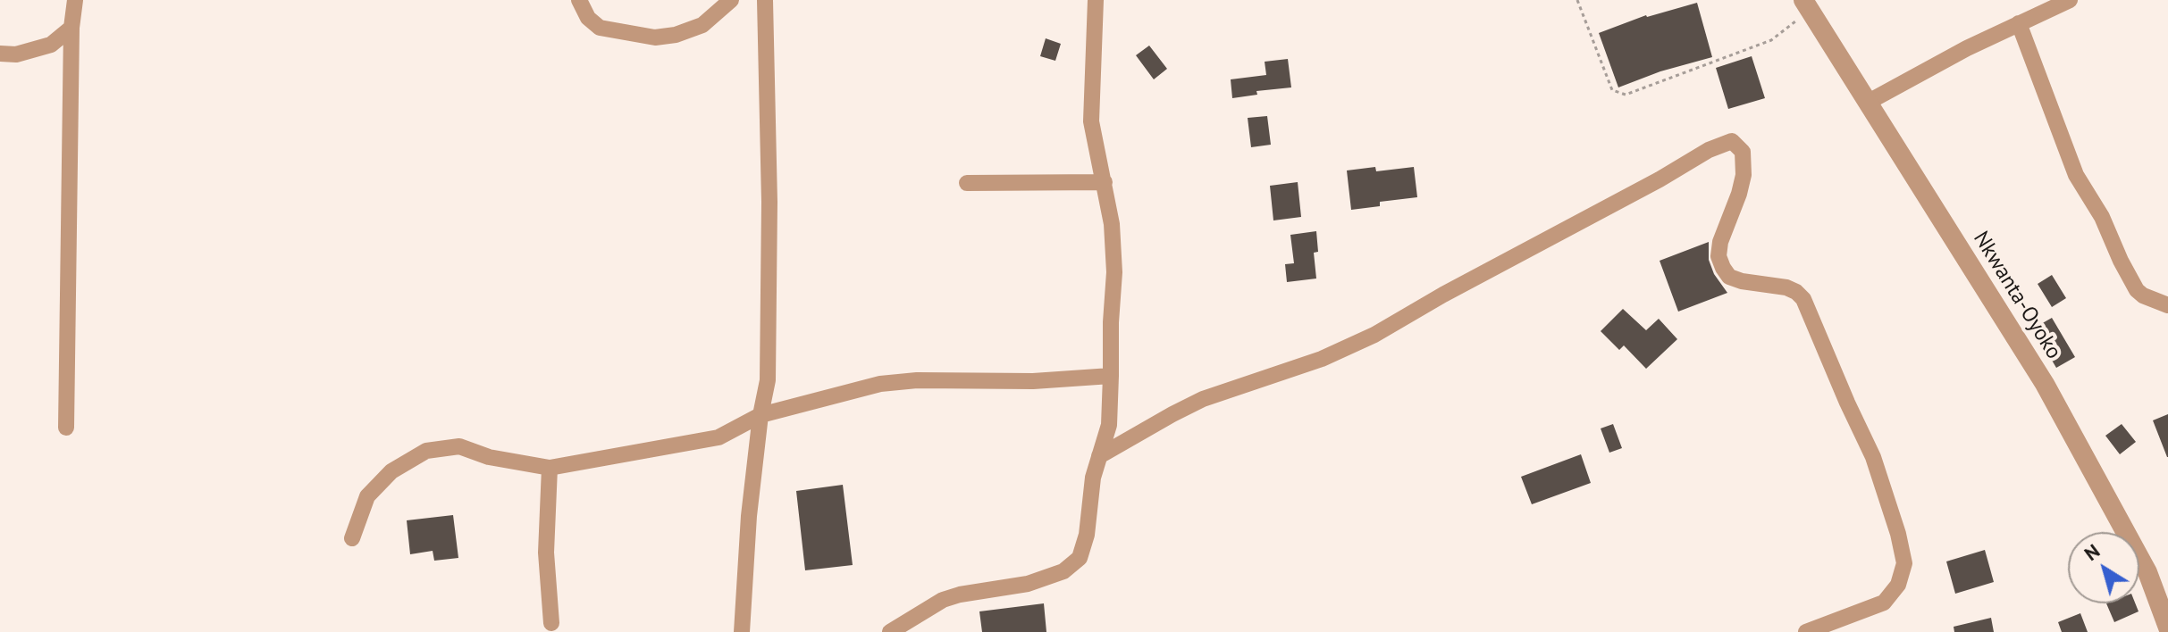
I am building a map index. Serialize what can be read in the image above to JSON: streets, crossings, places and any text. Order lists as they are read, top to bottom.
{
  "streets": {
    "street": ["Nkwanta-Oyoko"]
  },
  "north": "top left"
}
